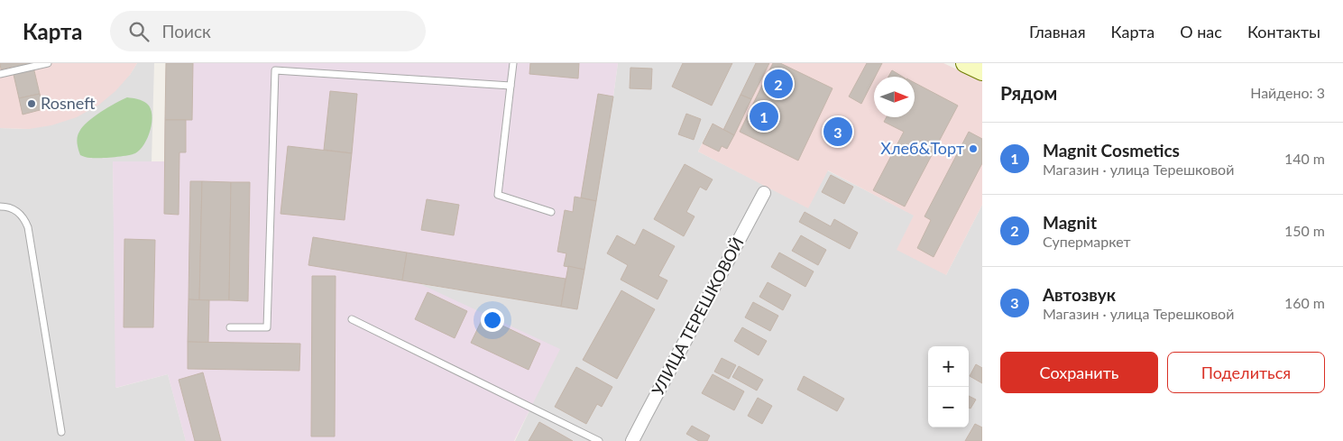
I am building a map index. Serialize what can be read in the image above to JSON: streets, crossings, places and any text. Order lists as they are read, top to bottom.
{
  "streets": {
    "street": ["УЛИЦА ТЕРЕШКОВОЙ"]
  },
  "places": ["Rosneft", "Хлеб&Торт"],
  "north": "right",
  "page": {
    "header": "Карта",
    "search": "Поиск",
    "nav": [
      "Главная",
      "Карта",
      "О нас",
      "Контакты"
    ],
    "heading": ["Рядом", "Найдено: 3"],
    "pins": ["2", "1", "3"],
    "list": [
      {
        "mark": "1",
        "name": "Magnit Cosmetics",
        "note": "Магазин · улица Терешковой",
        "value": "140 m"
      },
      {
        "mark": "2",
        "name": "Magnit",
        "note": "Супермаркет",
        "value": "150 m"
      },
      {
        "mark": "3",
        "name": "Автозвук",
        "note": "Магазин · улица Терешковой",
        "value": "160 m"
      }
    ],
    "buttons": ["Сохранить", "Поделиться"],
    "map_buttons": ["+", "−"]
  }
}
